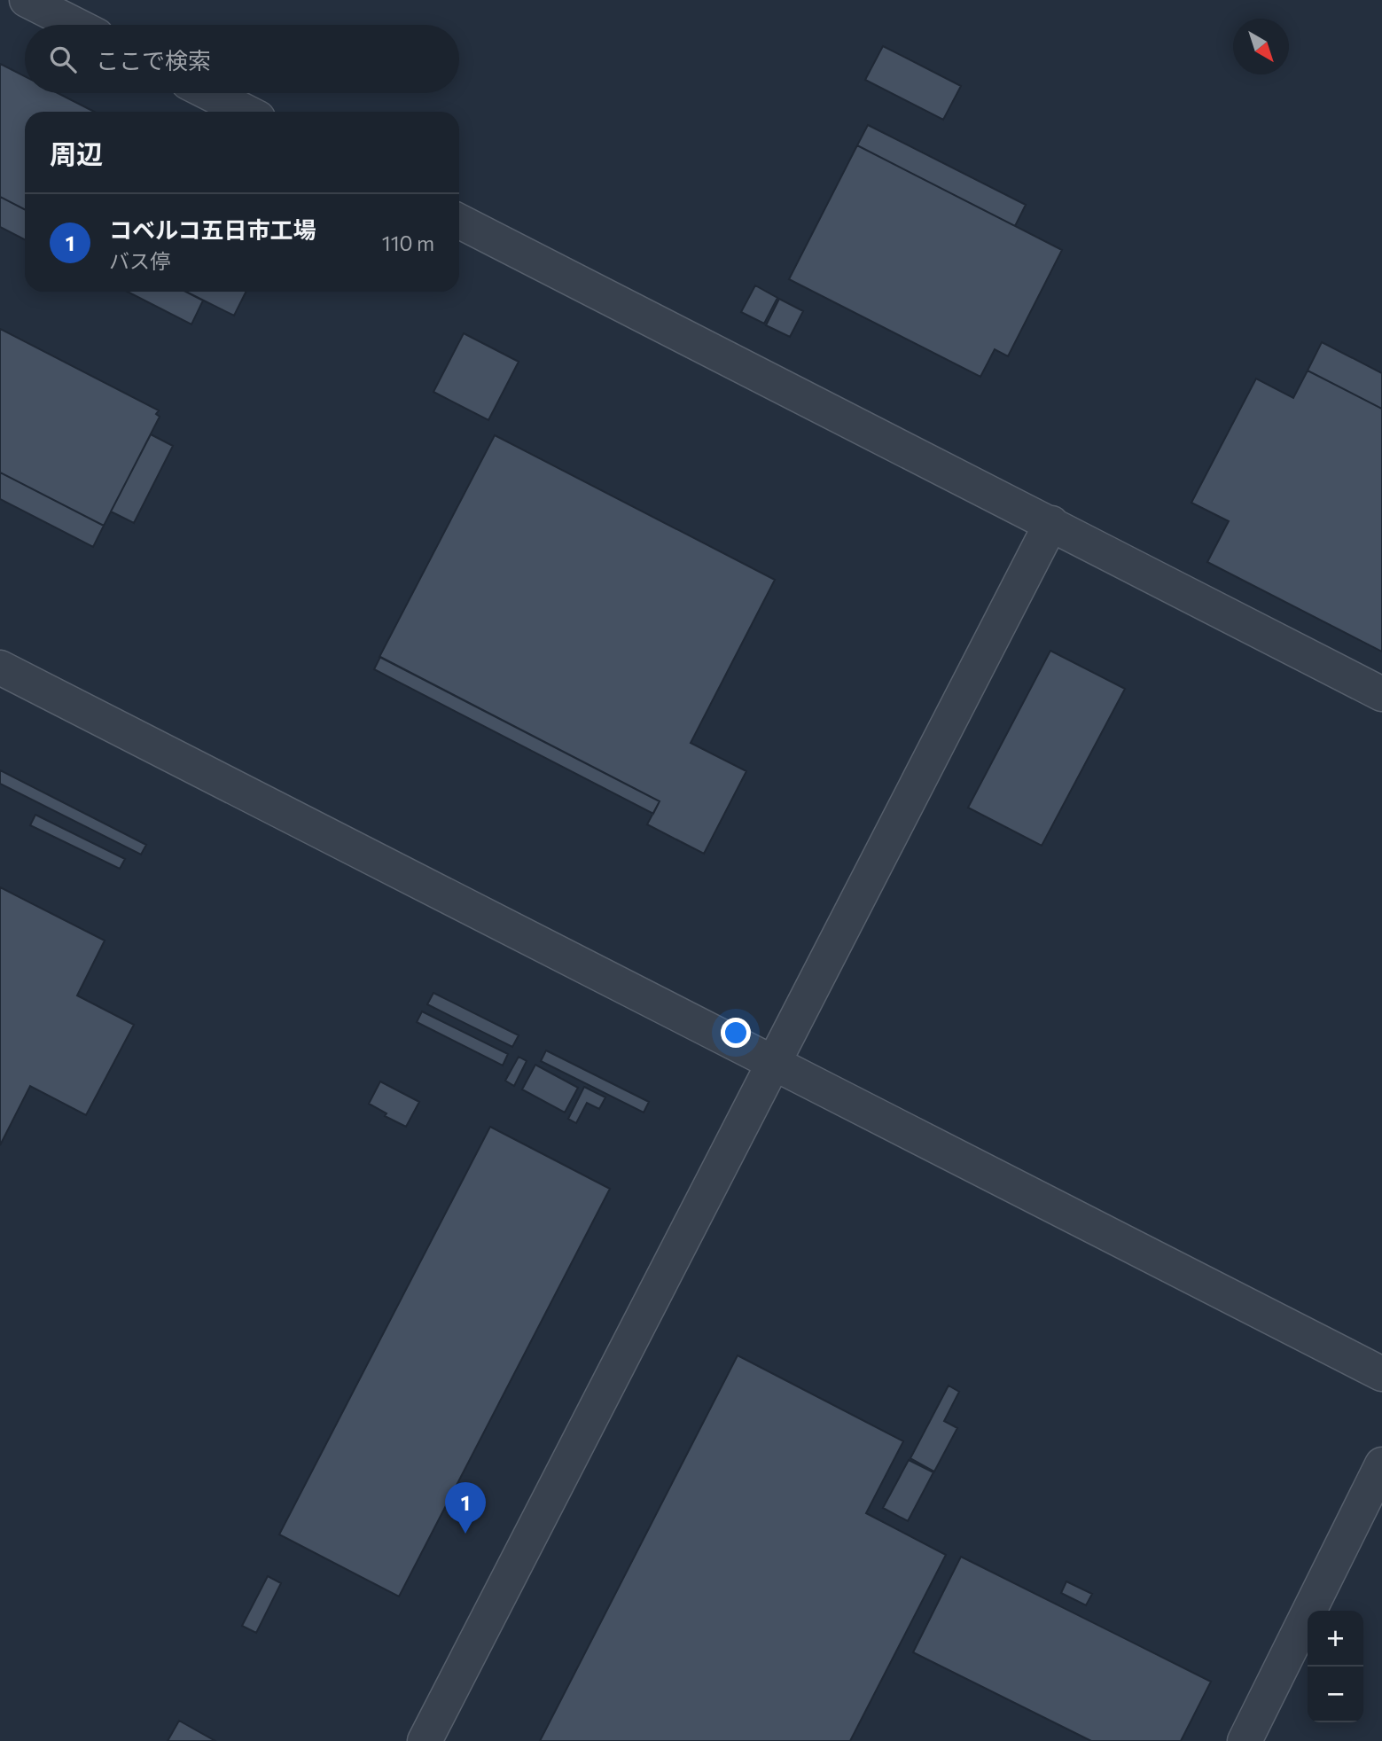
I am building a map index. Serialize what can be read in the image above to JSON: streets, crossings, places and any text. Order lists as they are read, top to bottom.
{
  "north": "bottom right",
  "page": {
    "search": "ここで検索",
    "heading": "周辺",
    "list": [
      {
        "mark": "1",
        "name": "コベルコ五日市工場",
        "note": "バス停",
        "value": "110 m"
      }
    ],
    "pins": "1",
    "map_buttons": ["+", "−"]
  }
}
